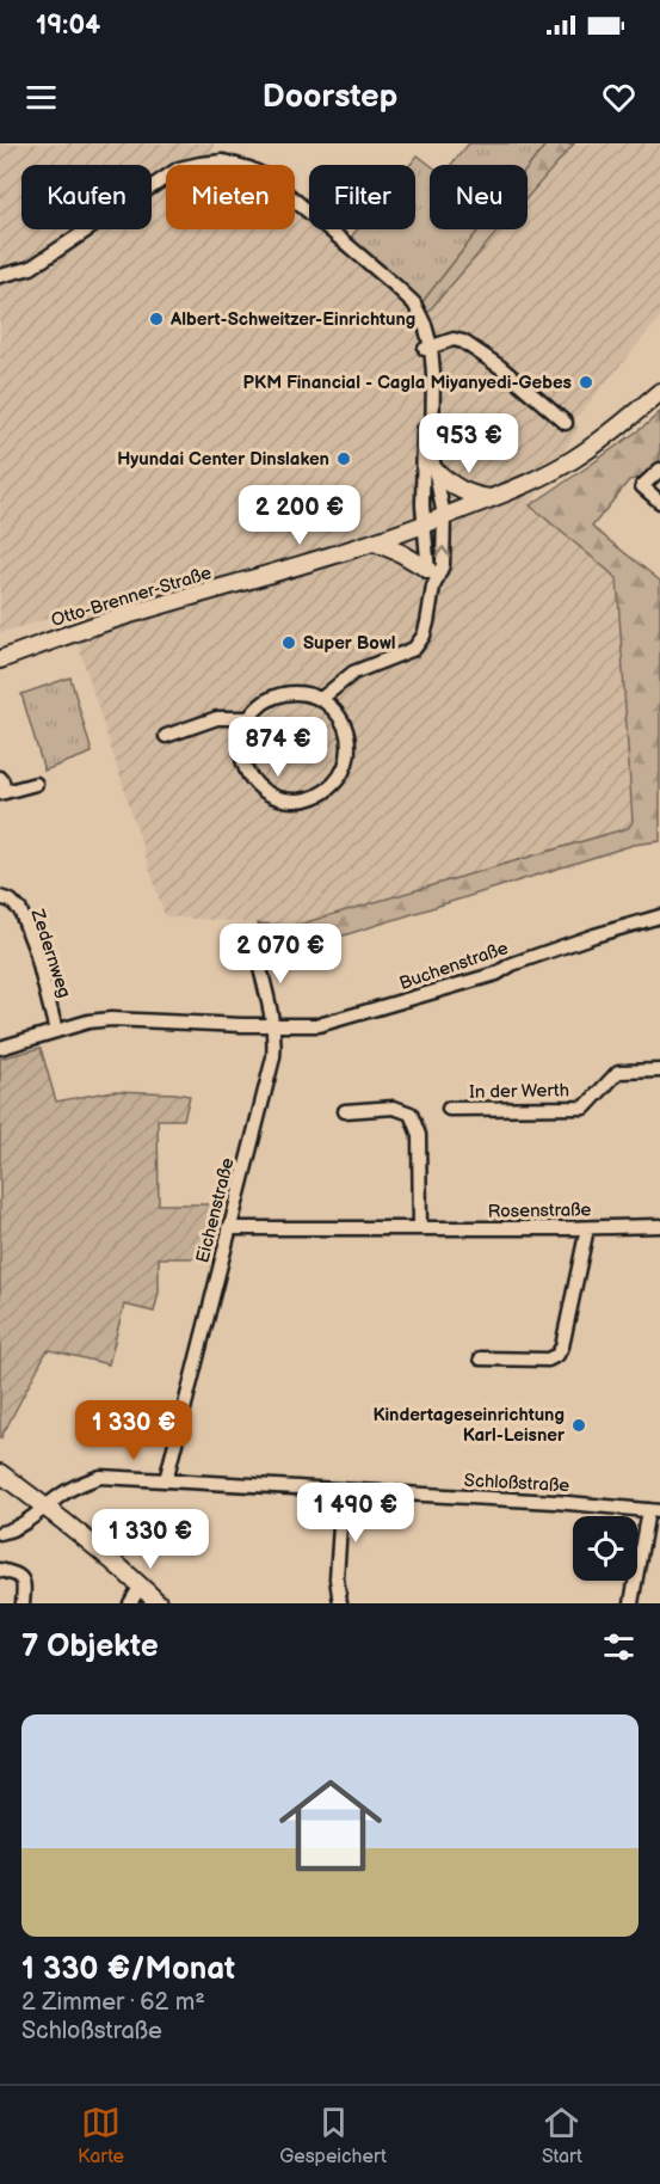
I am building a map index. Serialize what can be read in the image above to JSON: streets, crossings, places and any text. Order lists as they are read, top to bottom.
{
  "streets": {
    "main road": ["Otto-Brenner-Straße"],
    "street": [
      "Zedernweg",
      "Buchenstraße",
      "In der Werth",
      "Eichenstraße",
      "Rosenstraße",
      "Schloßstraße"
    ]
  },
  "crossings": [
    ["Zedernweg", "Buchenstraße"],
    ["Buchenstraße", "Eichenstraße"],
    ["Eichenstraße", "Rosenstraße"],
    ["Eichenstraße", "Schloßstraße"]
  ],
  "places": [
    "Albert-Schweitzer-Einrichtung",
    "PKM Financial - Cagla Miyanyedi-Gebes",
    "Hyundai Center Dinslaken",
    "Super Bowl",
    "Kindertageseinrichtung Karl-Leisner"
  ],
  "page": {
    "status": "19:04",
    "header": "Doorstep",
    "chip": [
      "Kaufen",
      "Mieten",
      "Filter",
      "Neu"
    ],
    "price": [
      "953 €",
      "2 200 €",
      "874 €",
      "2 070 €",
      "1 330 €",
      "1 490 €",
      "1 330 €"
    ],
    "heading": "7 Objekte",
    "list": [
      {
        "name": "1 330 €/Monat",
        "note": "2 Zimmer · 62 m² · Schloßstraße"
      }
    ],
    "tabs": ["Karte", "Gespeichert", "Start"]
  }
}
